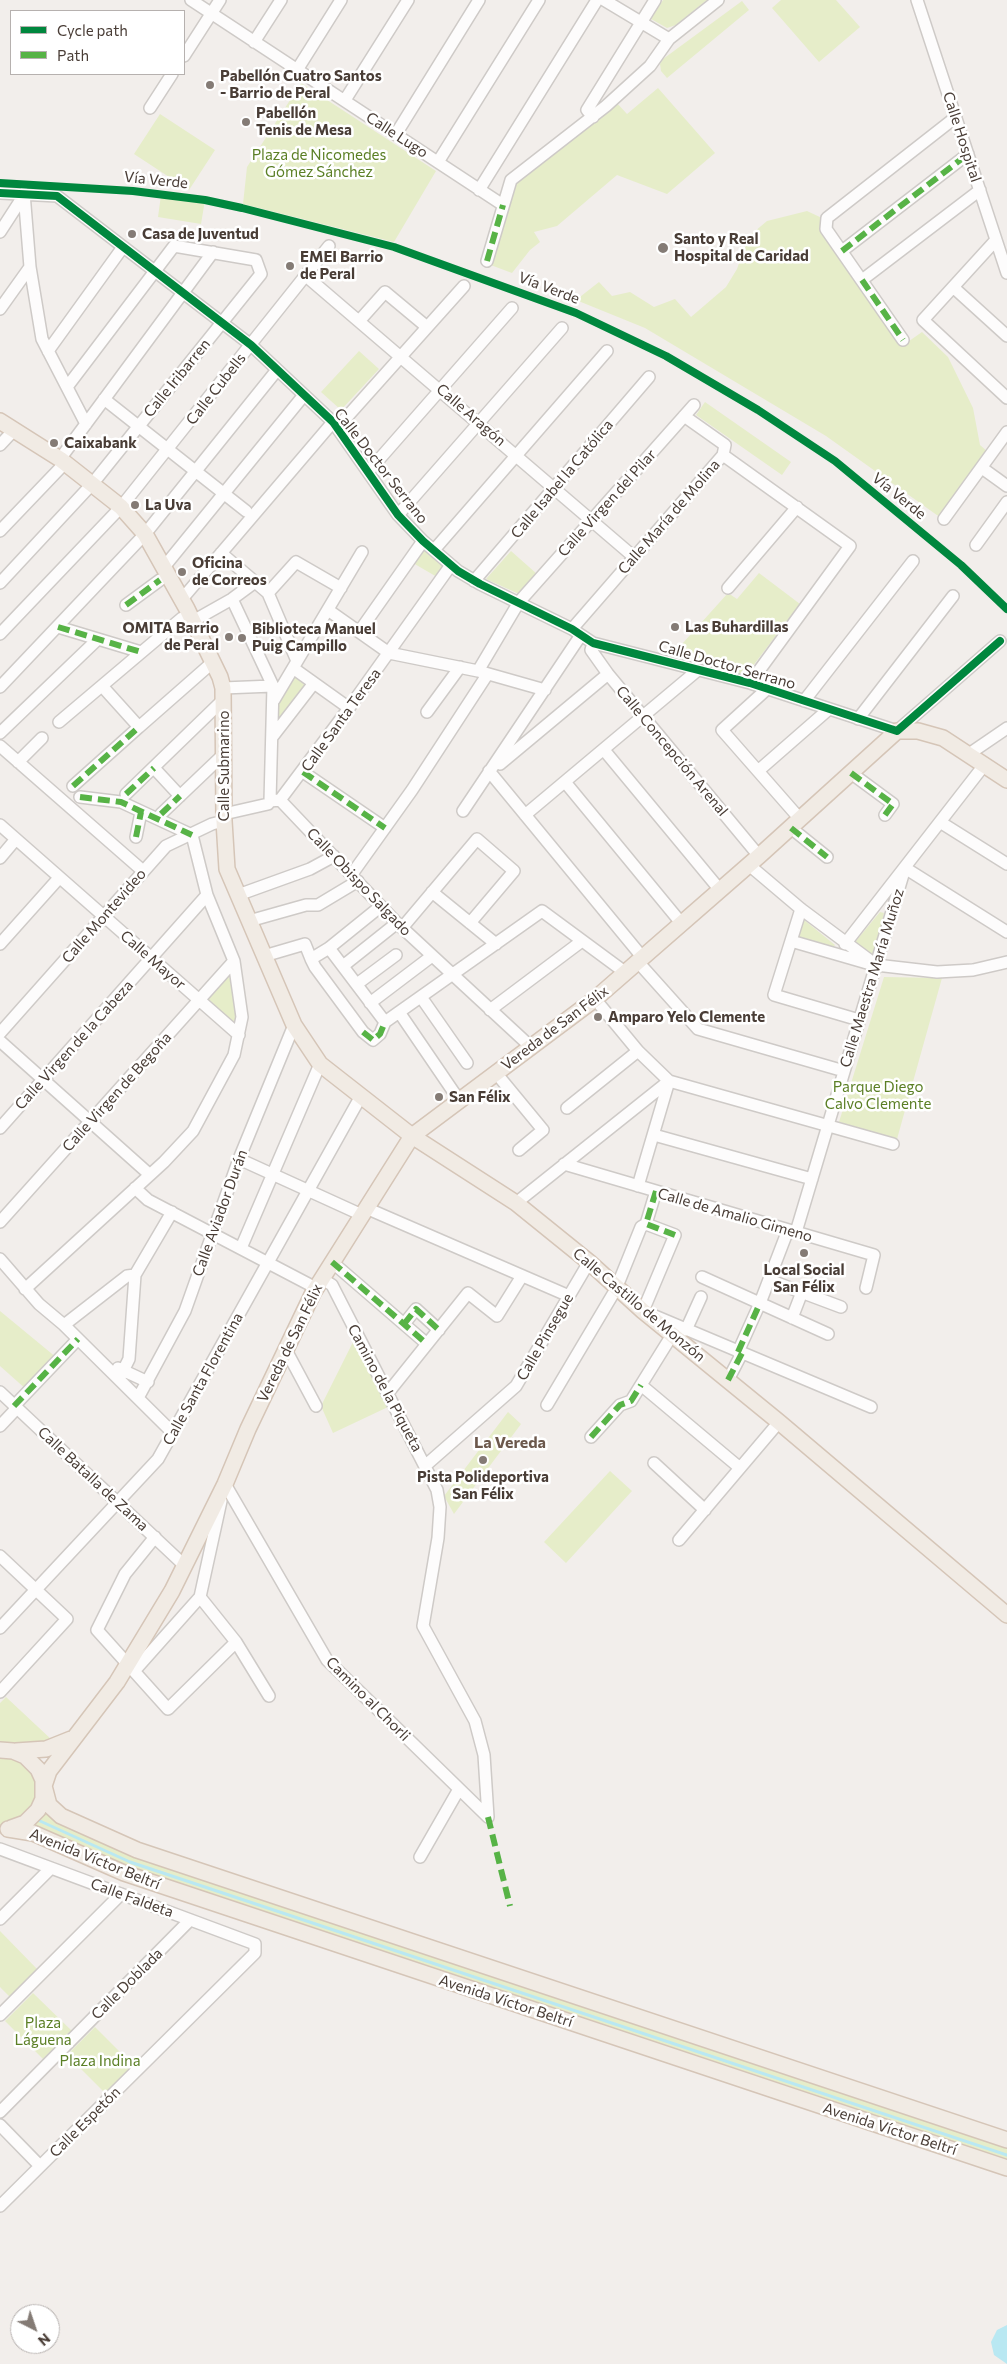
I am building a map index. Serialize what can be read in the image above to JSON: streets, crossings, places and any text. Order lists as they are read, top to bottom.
{
  "streets": {
    "main road": [
      "Calle Submarino",
      "Vereda de San Félix",
      "Calle Castillo de Monzón",
      "Avenida Víctor Beltrí"
    ],
    "street": [
      "Calle Lugo",
      "Calle Hospital",
      "Calle Iribarren",
      "Calle Cubells",
      "Calle Aragón",
      "Calle Doctor Serrano",
      "Calle Isabel la Católica",
      "Calle Virgen del Pilar",
      "Calle María de Molina",
      "Calle Santa Teresa",
      "Calle Concepción Arenal",
      "Calle Obispo Salgado",
      "Calle Montevideo",
      "Calle Mayor",
      "Calle Maestra María Muñoz",
      "Calle Virgen de la Cabeza",
      "Calle Virgen de Begoña",
      "Calle Aviador Durán",
      "Calle de Amalio Gimeno",
      "Calle Pinsegue",
      "Calle Santa Florentina",
      "Camino de la Piqueta",
      "Calle Batalla de Zama",
      "Camino al Chorli",
      "Calle Faldeta",
      "Calle Doblada",
      "Calle Espetón"
    ],
    "cycle path": ["Vía Verde"]
  },
  "crossings": [
    ["Calle Iribarren", "Calle Doctor Serrano"],
    ["Calle Iribarren", "Calle Submarino"],
    ["Calle Cubells", "Calle Aragón"],
    ["Calle Cubells", "Calle Doctor Serrano"],
    ["Calle Cubells", "Calle Submarino"],
    ["Calle Aragón", "Calle Isabel la Católica"],
    ["Calle Aragón", "Calle Virgen del Pilar"],
    ["Calle Aragón", "Calle María de Molina"],
    ["Calle Doctor Serrano", "Calle Isabel la Católica"],
    ["Calle Doctor Serrano", "Calle Virgen del Pilar"],
    ["Calle Doctor Serrano", "Calle María de Molina"],
    ["Calle Doctor Serrano", "Calle Santa Teresa"],
    ["Calle Doctor Serrano", "Calle Concepción Arenal"],
    ["Calle Doctor Serrano", "Vereda de San Félix"],
    ["Calle Virgen del Pilar", "Calle Obispo Salgado"],
    ["Calle Santa Teresa", "Calle Obispo Salgado"],
    ["Calle Concepción Arenal", "Calle Maestra María Muñoz"],
    ["Calle Concepción Arenal", "Vereda de San Félix"],
    ["Calle Submarino", "Calle Montevideo"],
    ["Calle Submarino", "Vereda de San Félix"],
    ["Calle Submarino", "Calle Aviador Durán"],
    ["Calle Submarino", "Calle Castillo de Monzón"],
    ["Calle Submarino", "Calle Santa Florentina"],
    ["Calle Obispo Salgado", "Vereda de San Félix"],
    ["Calle Montevideo", "Calle Mayor"],
    ["Calle Mayor", "Calle Virgen de la Cabeza"],
    ["Calle Mayor", "Calle Virgen de Begoña"],
    ["Calle Maestra María Muñoz", "Calle de Amalio Gimeno"],
    ["Calle Maestra María Muñoz", "Calle Castillo de Monzón"],
    ["Vereda de San Félix", "Calle Castillo de Monzón"],
    ["Vereda de San Félix", "Camino de la Piqueta"],
    ["Vereda de San Félix", "Calle Batalla de Zama"],
    ["Vereda de San Félix", "Camino al Chorli"],
    ["Vereda de San Félix", "Avenida Víctor Beltrí"],
    ["Calle Castillo de Monzón", "Calle Pinsegue"],
    ["Calle Pinsegue", "Camino de la Piqueta"],
    ["Calle Santa Florentina", "Calle Batalla de Zama"],
    ["Camino de la Piqueta", "Camino al Chorli"],
    ["Calle Faldeta", "Calle Doblada"],
    ["Calle Faldeta", "Calle Espetón"]
  ],
  "districts": ["La Vereda"],
  "parks": [
    "Plaza de Nicomedes Gómez Sánchez",
    "Parque Diego Calvo Clemente",
    "Plaza Láguena",
    "Plaza Indina"
  ],
  "places": [
    "Pabellón Cuatro Santos - Barrio de Peral",
    "Pabellón Tenis de Mesa",
    "Casa de Juventud",
    "Santo y Real Hospital de Caridad",
    "EMEI Barrio de Peral",
    "Caixabank",
    "La Uva",
    "Oficina de Correos",
    "Las Buhardillas",
    "OMITA Barrio de Peral",
    "Biblioteca Manuel Puig Campillo",
    "Amparo Yelo Clemente",
    "San Félix",
    "Local Social San Félix",
    "Pista Polideportiva San Félix"
  ],
  "legend": ["Cycle path", "Path"],
  "north": "bottom right"
}
